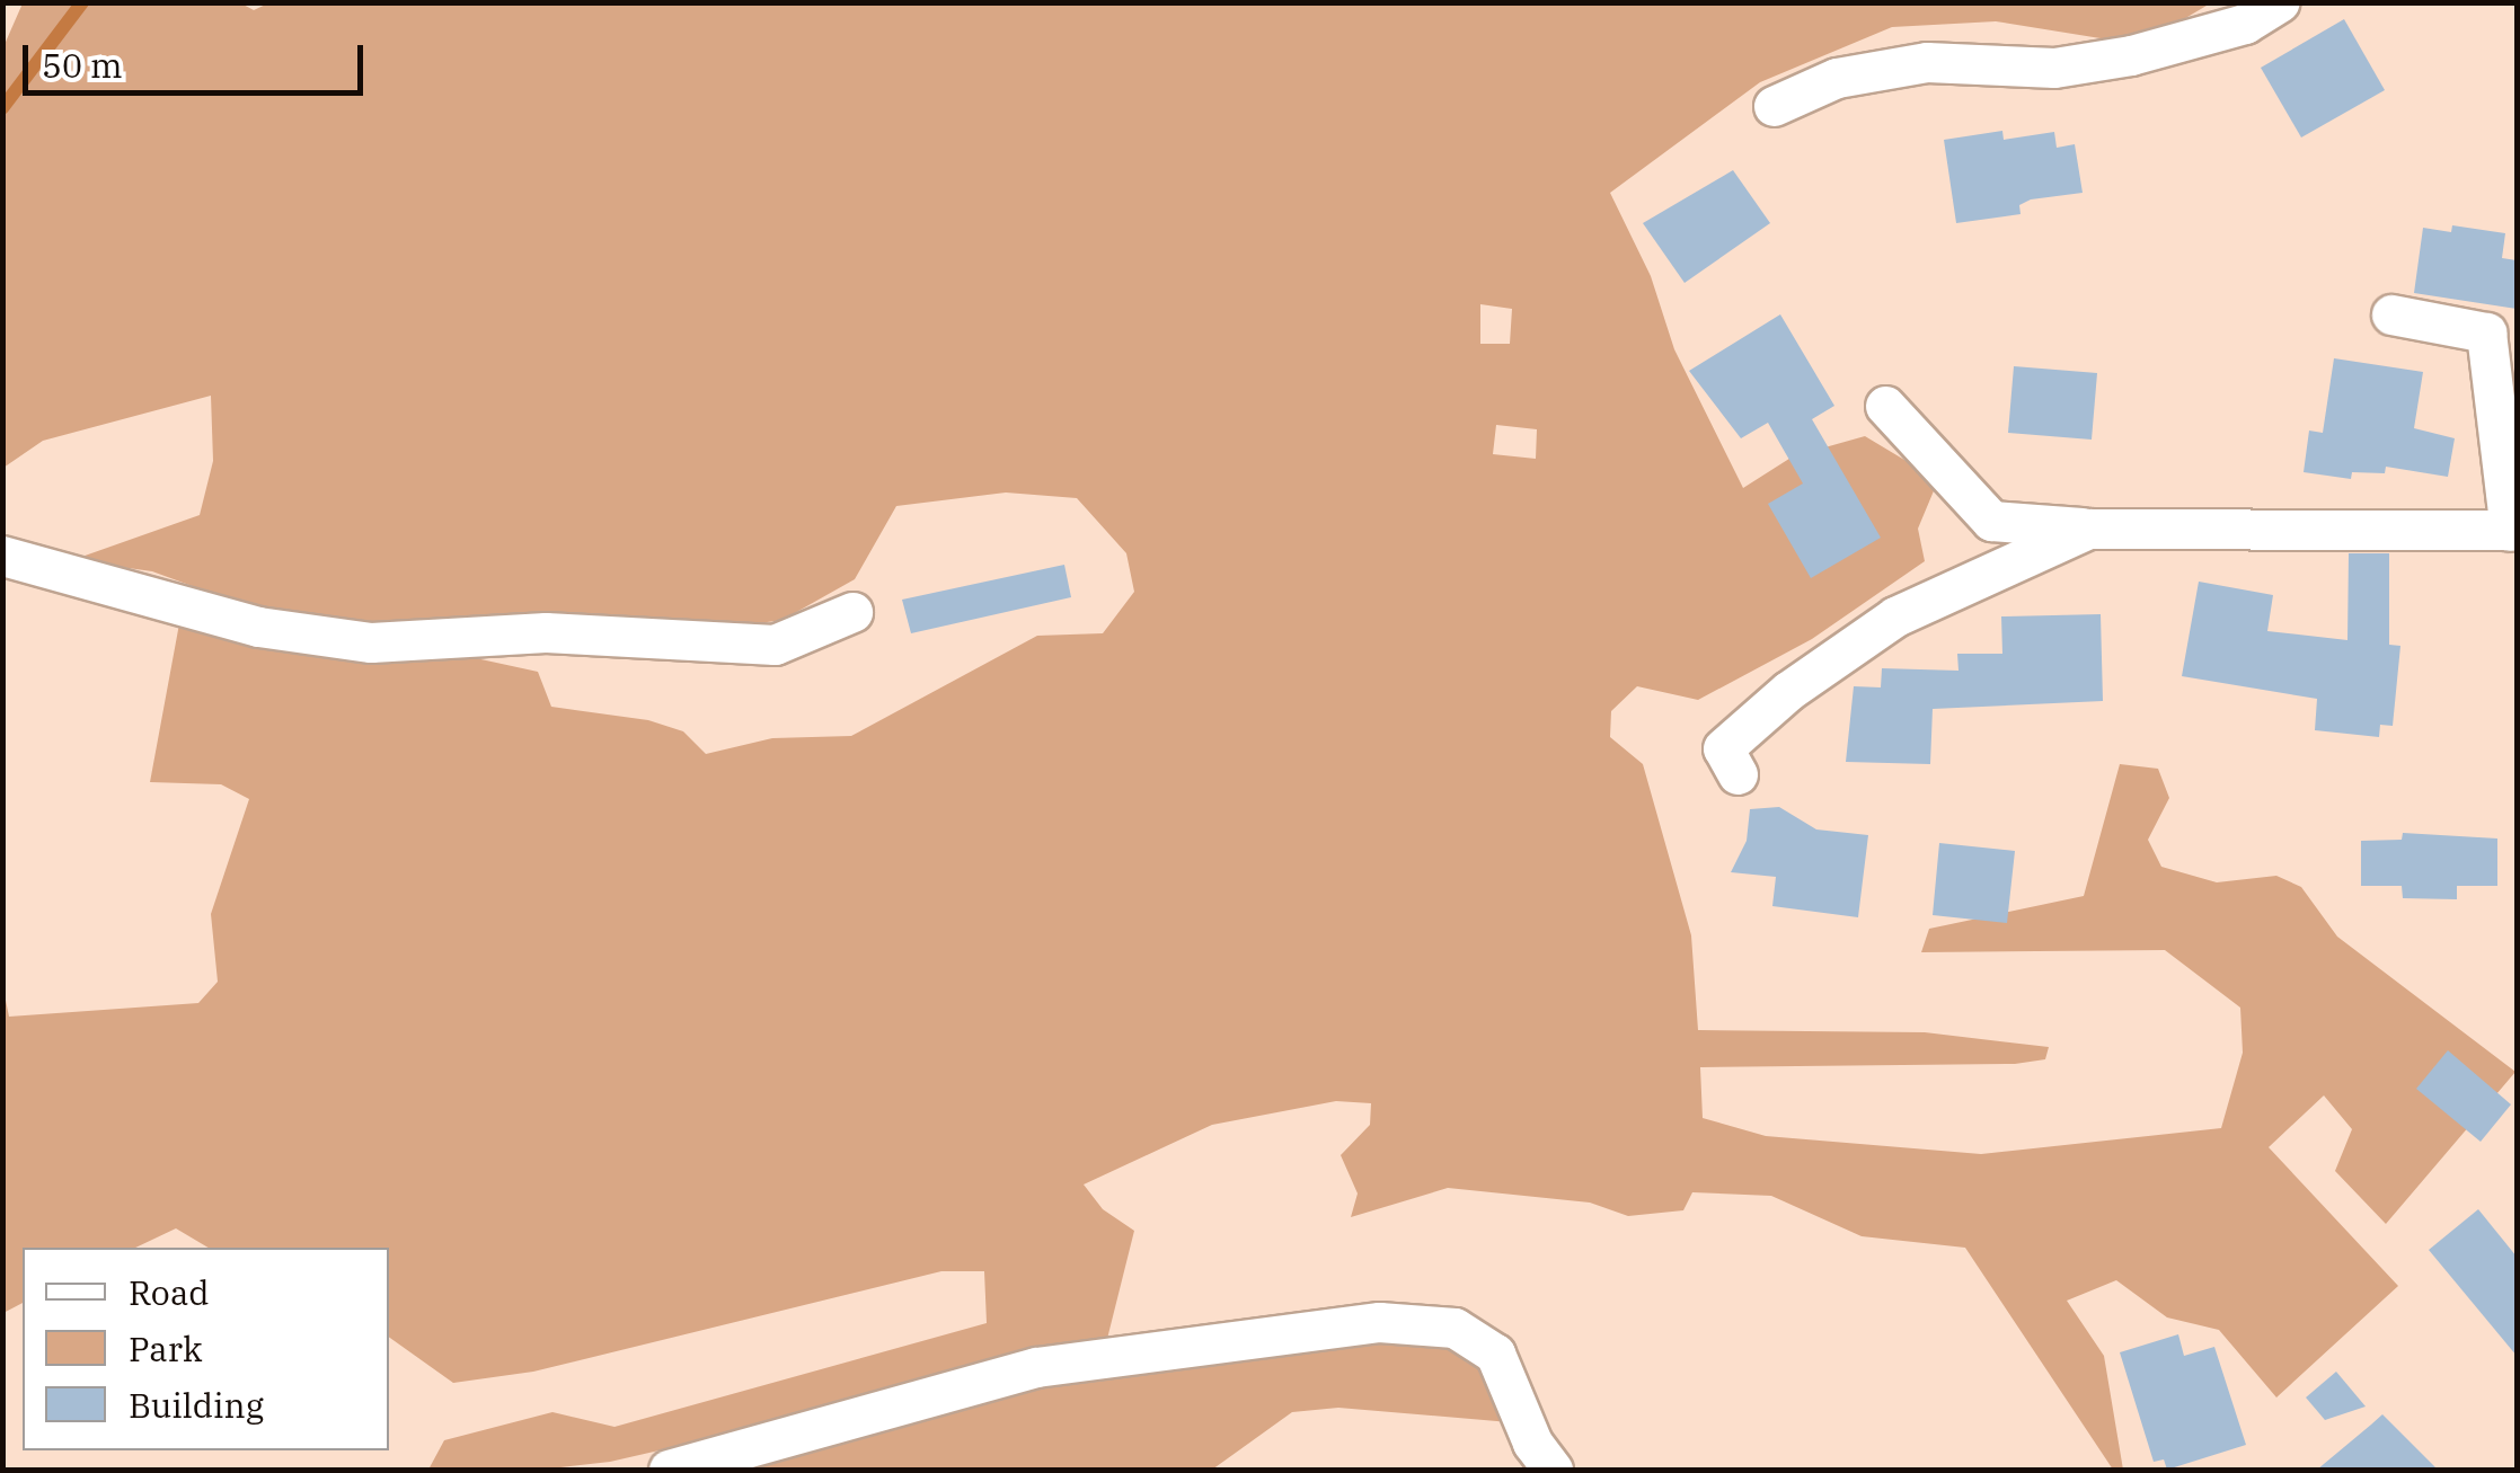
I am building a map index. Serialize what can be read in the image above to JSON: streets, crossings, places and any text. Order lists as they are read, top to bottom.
{
  "legend": ["Road", "Park", "Building"],
  "scale_bar": "50 m"
}
